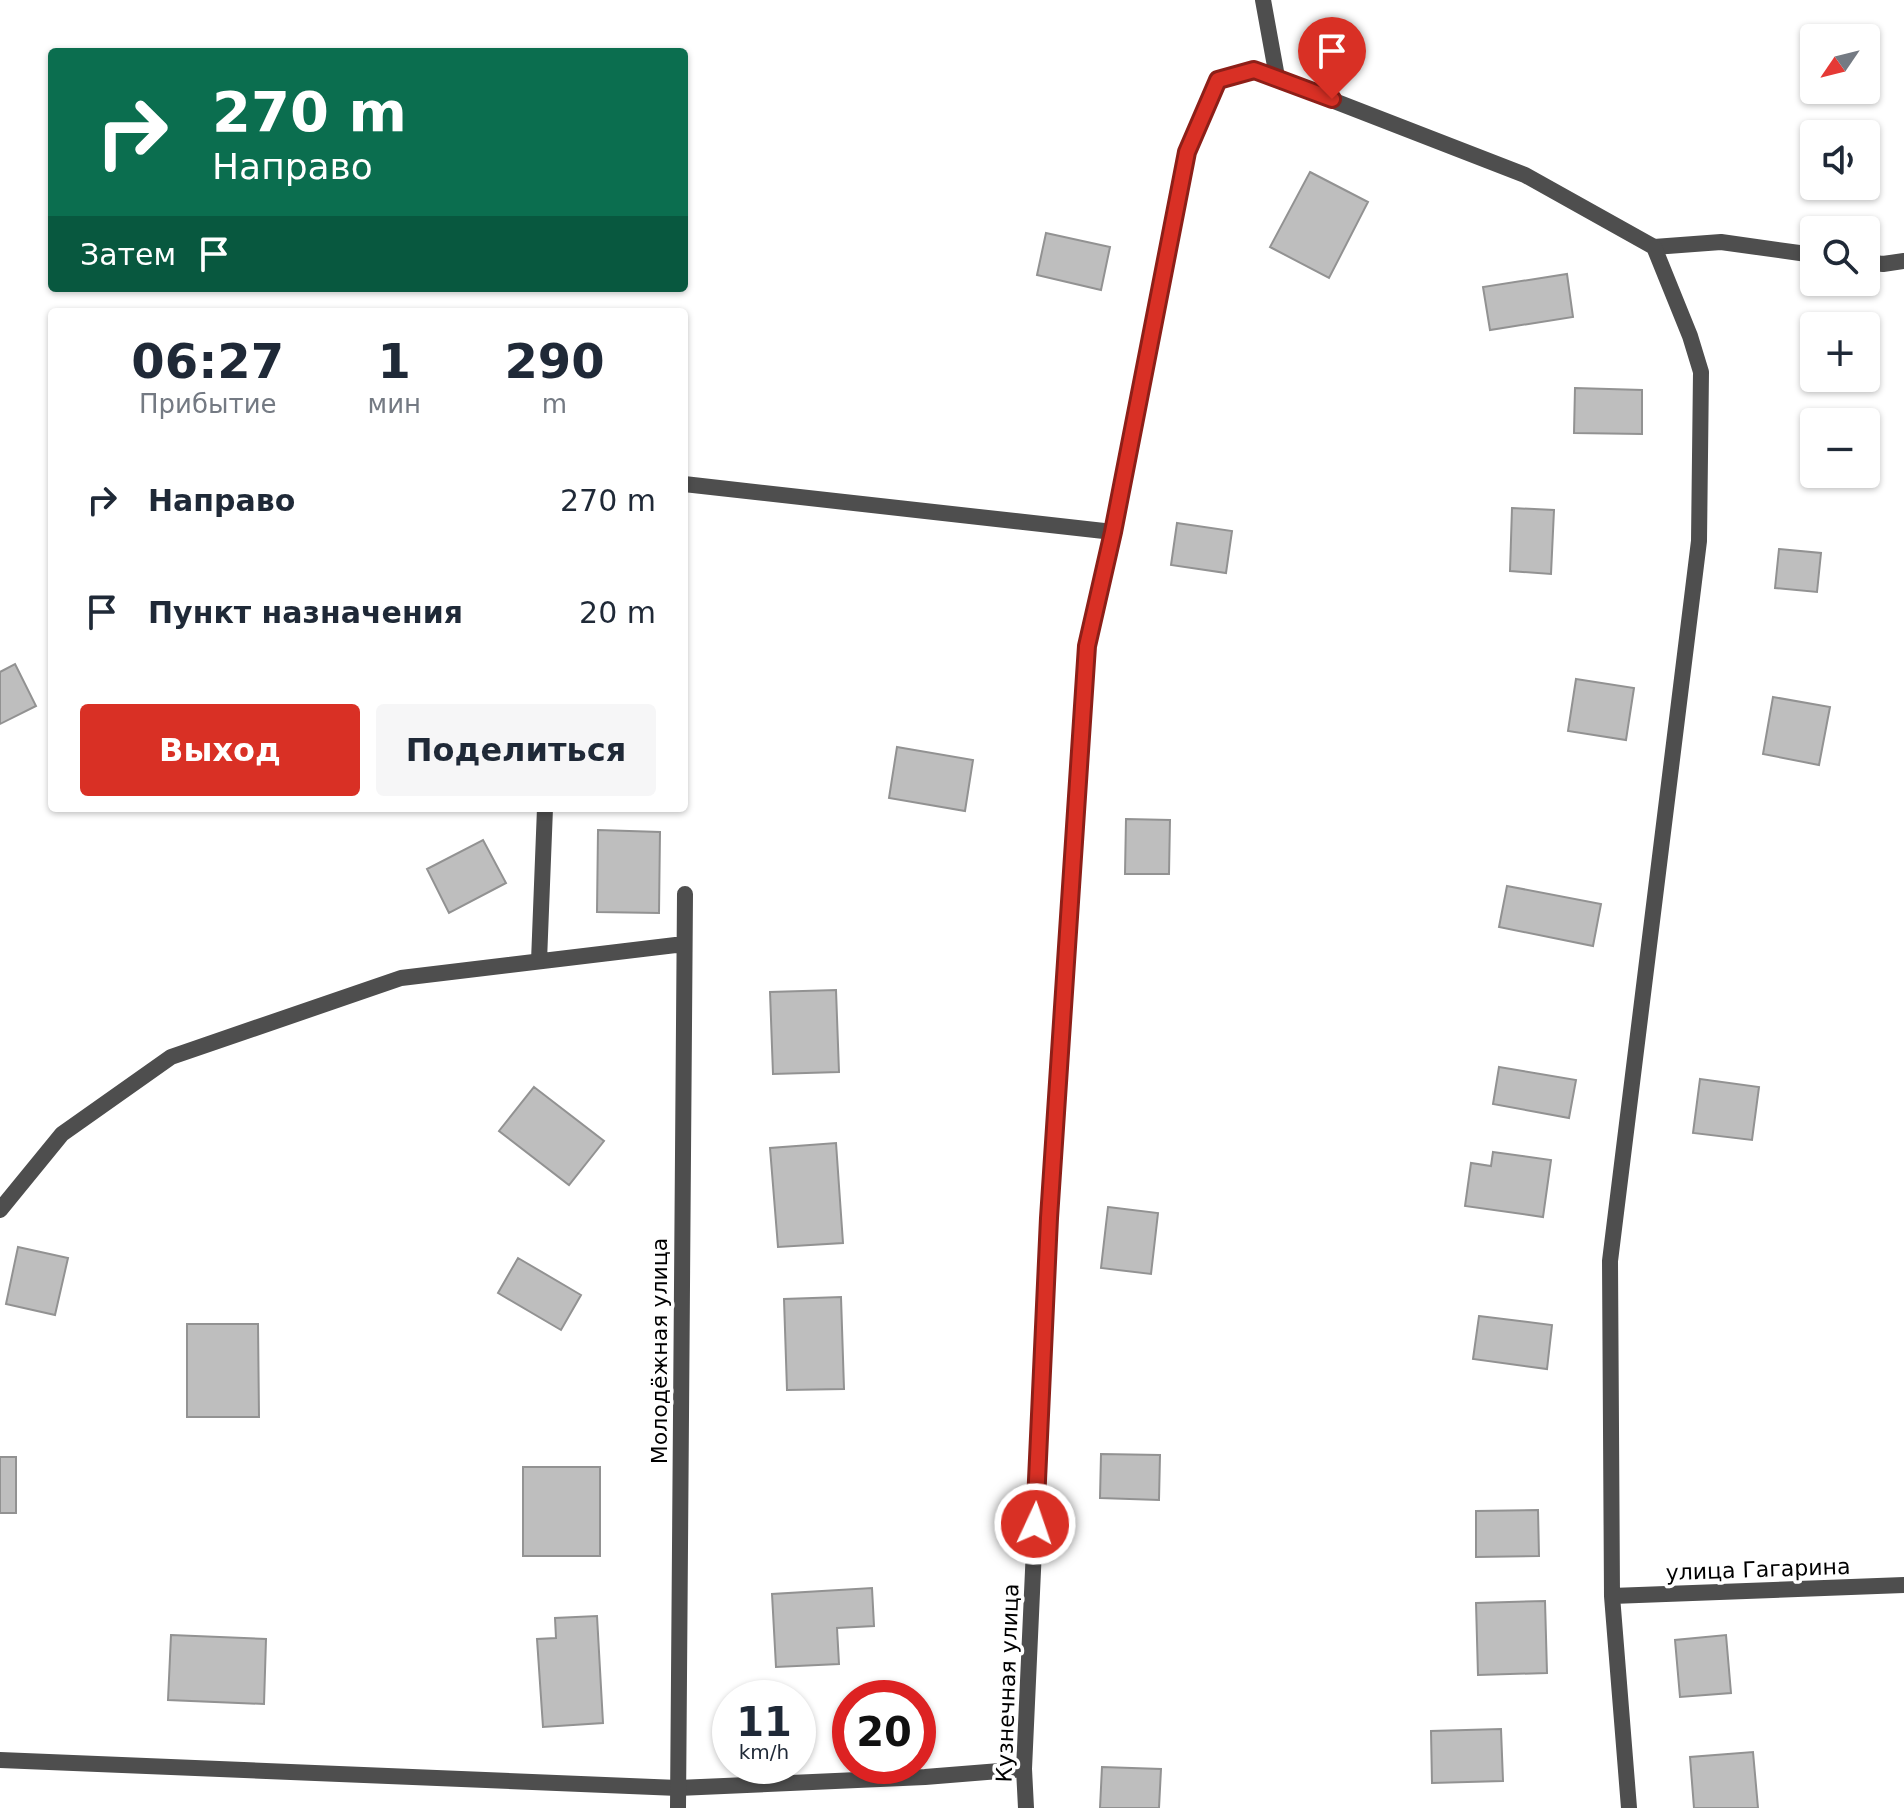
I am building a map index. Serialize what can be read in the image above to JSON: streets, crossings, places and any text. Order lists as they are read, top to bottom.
{
  "streets": {
    "street": ["Молодёжная улица", "улица Гагарина", "Кузнечная улица"]
  },
  "north": "bottom left",
  "page": {
    "map_buttons": ["+", "−"],
    "turn": ["270 m", "Направо"],
    "then": "Затем",
    "eta": [
      "06:27",
      "Прибытие",
      "1",
      "мин",
      "290",
      "m"
    ],
    "list": [
      {
        "name": "Направо",
        "value": "270 m"
      },
      {
        "name": "Пункт назначения",
        "value": "20 m"
      }
    ],
    "buttons": ["Выход", "Поделиться"],
    "speed": "11 km/h",
    "limit": "20"
  }
}
